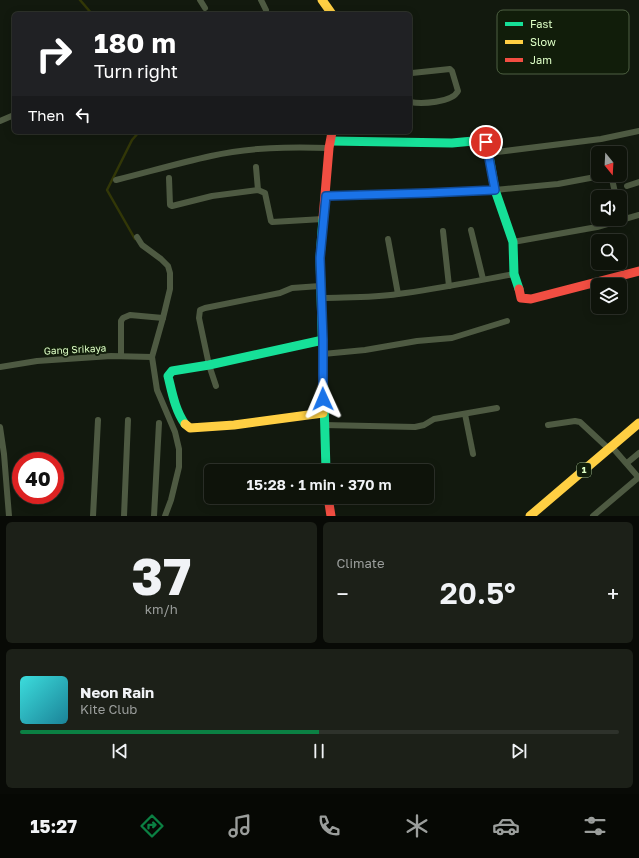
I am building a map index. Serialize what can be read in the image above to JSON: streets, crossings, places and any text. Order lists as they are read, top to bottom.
{
  "streets": {
    "main road": ["1"],
    "street": ["Gang Srikaya"]
  },
  "legend": ["Fast", "Slow", "Jam"],
  "north": "bottom",
  "page": {
    "turn": ["180 m", "Turn right"],
    "then": "Then",
    "limit": "40",
    "trip": "15:28 · 1 min · 370 m",
    "tile": [
      ["37", "km/h"],
      "Climate"
    ],
    "heat": ["−", "20.5°", "+"],
    "song": ["Neon Rain", "Kite Club"],
    "tabs": "15:27"
  }
}
